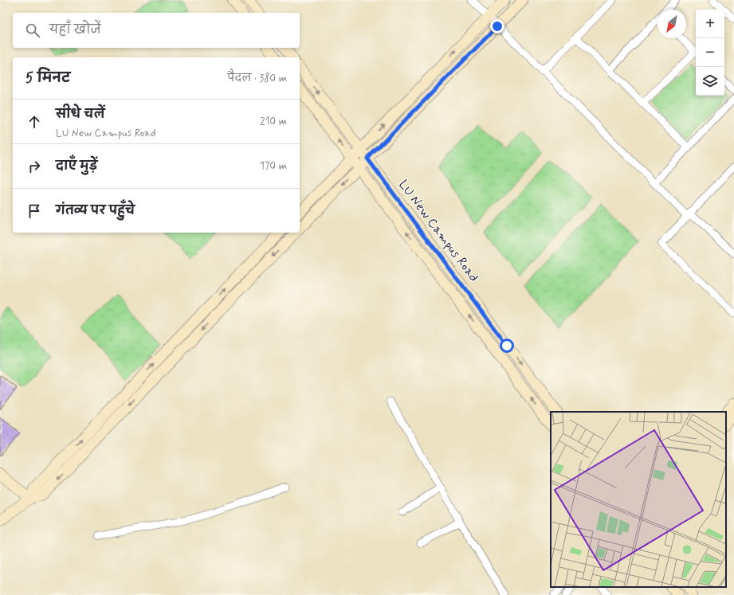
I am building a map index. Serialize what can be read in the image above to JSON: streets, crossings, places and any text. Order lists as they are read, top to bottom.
{
  "streets": {
    "street": ["LU New Campus Road"]
  },
  "north": "bottom left",
  "page": {
    "map_buttons": ["+", "−"],
    "search": "यहाँ खोजें",
    "heading": ["5 मिनट", "पैदल · 380 m"],
    "list": [
      ["सीधे चलें", "LU New Campus Road", "210 m"],
      ["दाएँ मुड़ें", "170 m"],
      "गंतव्य पर पहुँचे"
    ]
  }
}
